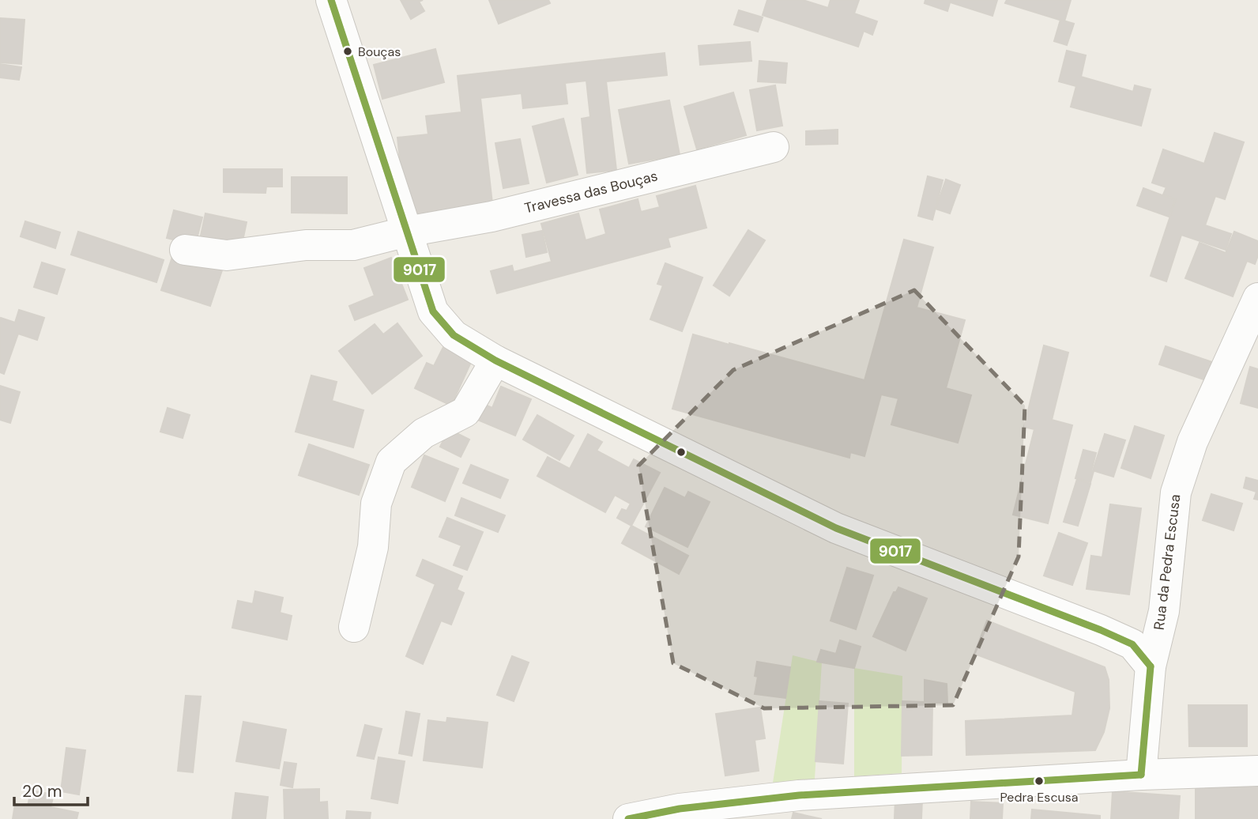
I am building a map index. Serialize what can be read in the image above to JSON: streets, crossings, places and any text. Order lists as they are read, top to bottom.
{
  "streets": {
    "street": ["Travessa das Bouças", "Rua da Pedra Escusa"]
  },
  "places": ["Bouças", "Pedra Escusa"],
  "lines": ["transit line 9017"],
  "scale_bar": "20 m"
}
